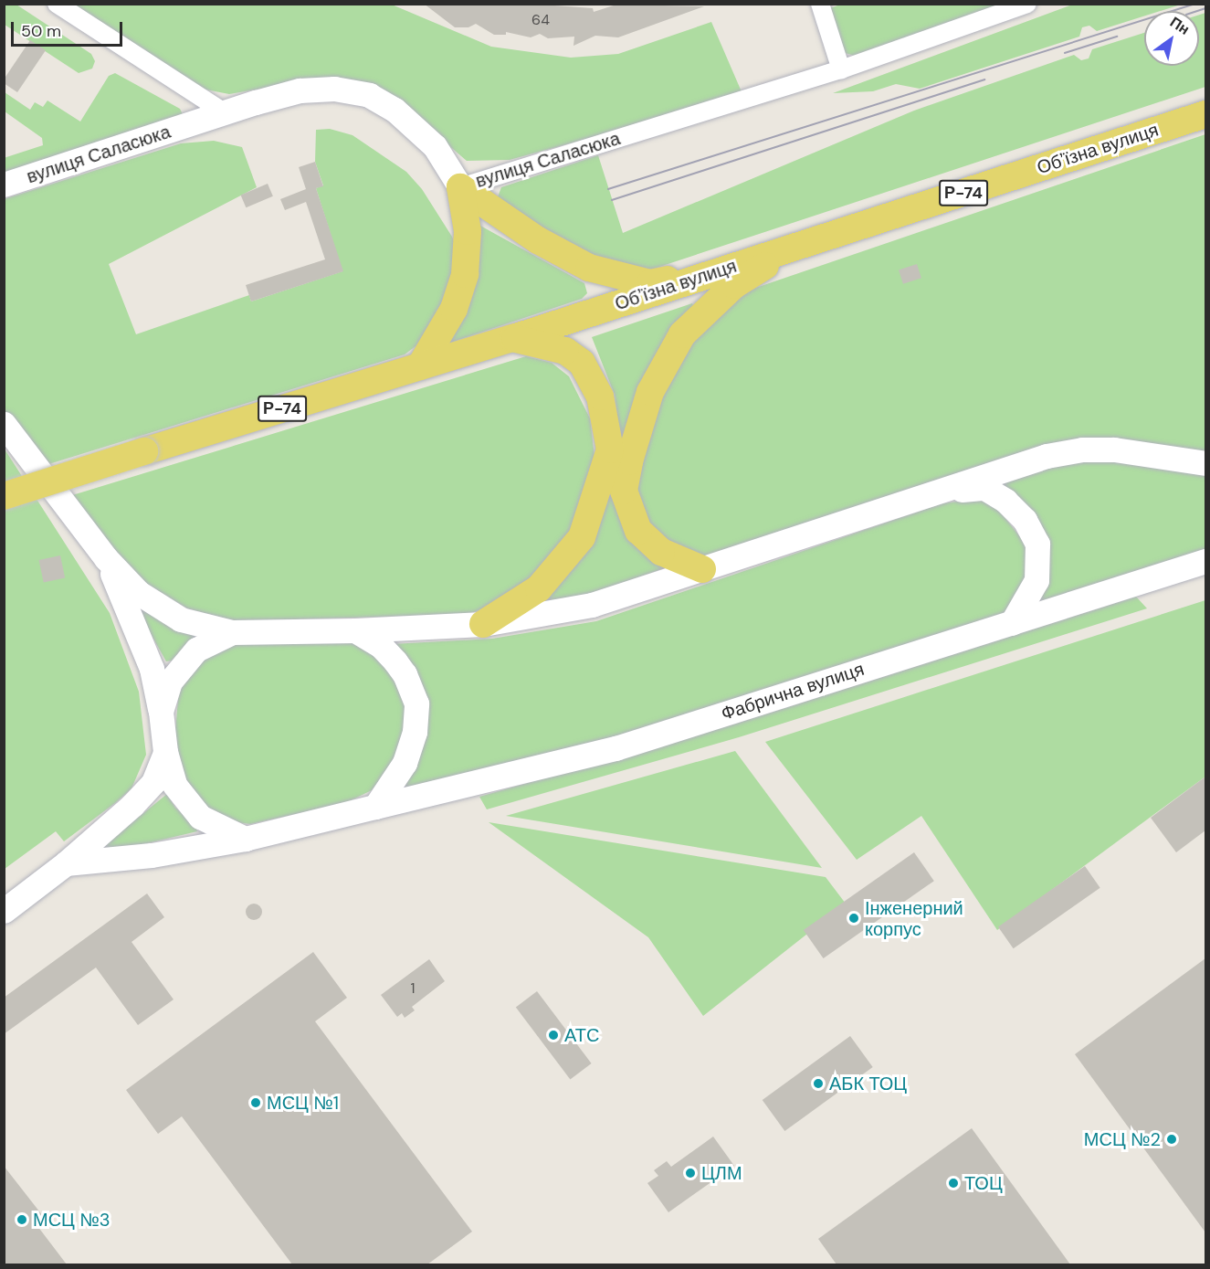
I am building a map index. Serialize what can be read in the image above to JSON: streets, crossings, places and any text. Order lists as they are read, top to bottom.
{
  "streets": {
    "main road": [
      "Обʼїзна вулиця",
      "вулиця Саласюка",
      "Р-74",
      "Фабрична вулиця"
    ]
  },
  "places": [
    "Інженерний корпус",
    "АТС",
    "АБК ТОЦ",
    "МСЦ №1",
    "МСЦ №2",
    "ЦЛМ",
    "ТОЦ",
    "МСЦ №3"
  ],
  "house_numbers": ["64", "1"],
  "scale_bar": "50 m",
  "north": "top right"
}
